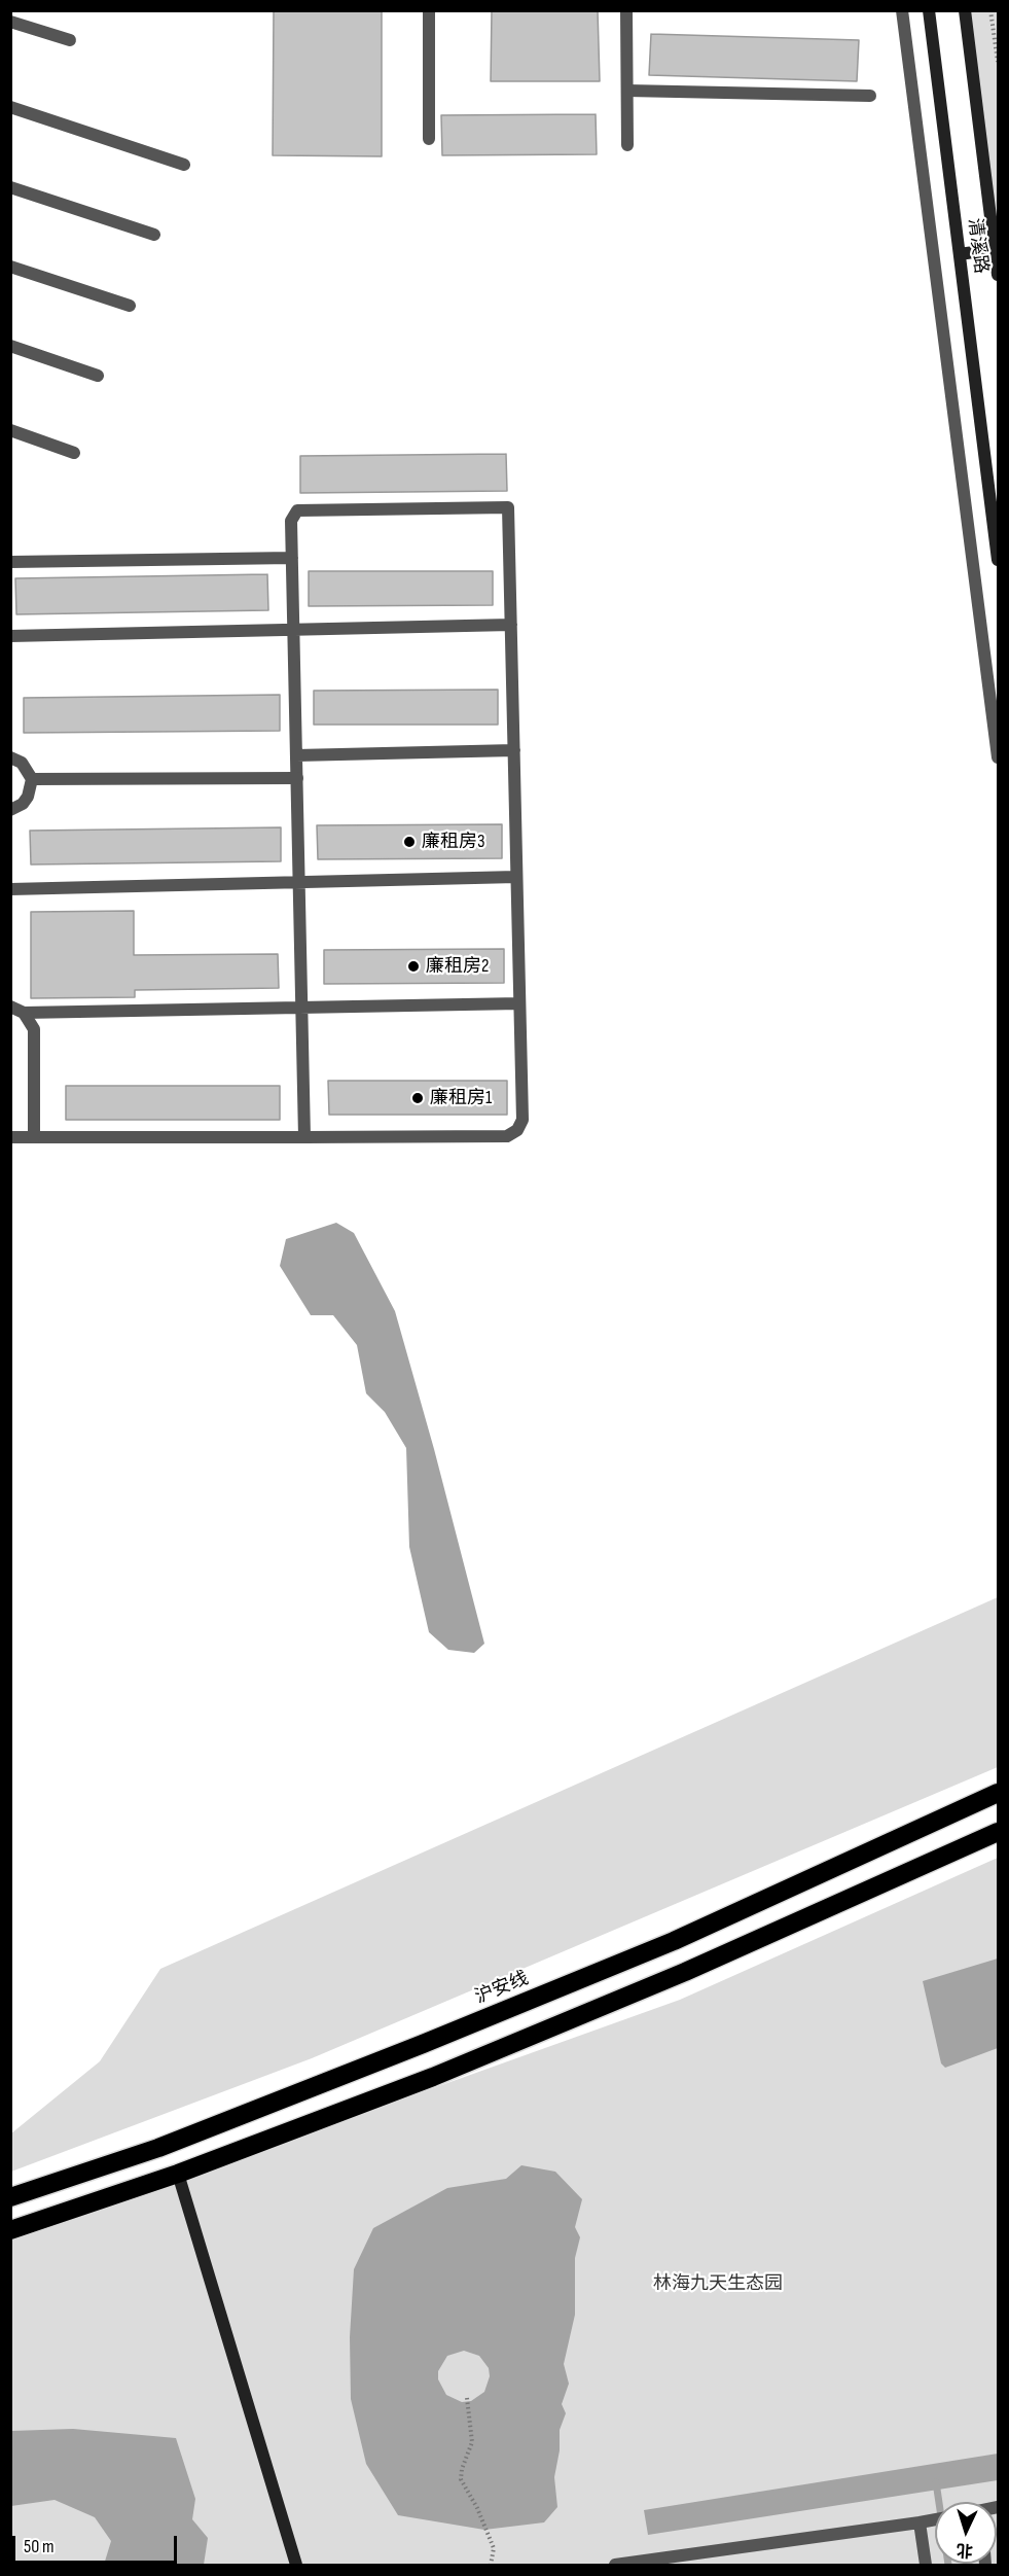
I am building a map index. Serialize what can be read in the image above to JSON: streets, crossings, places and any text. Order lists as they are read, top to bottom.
{
  "streets": {
    "highway": ["沪安线"],
    "main road": ["清溪路"]
  },
  "parks": ["林海九天生态园"],
  "places": ["廉租房3", "廉租房2", "廉租房1"],
  "scale_bar": "50 m",
  "north": "bottom"
}
